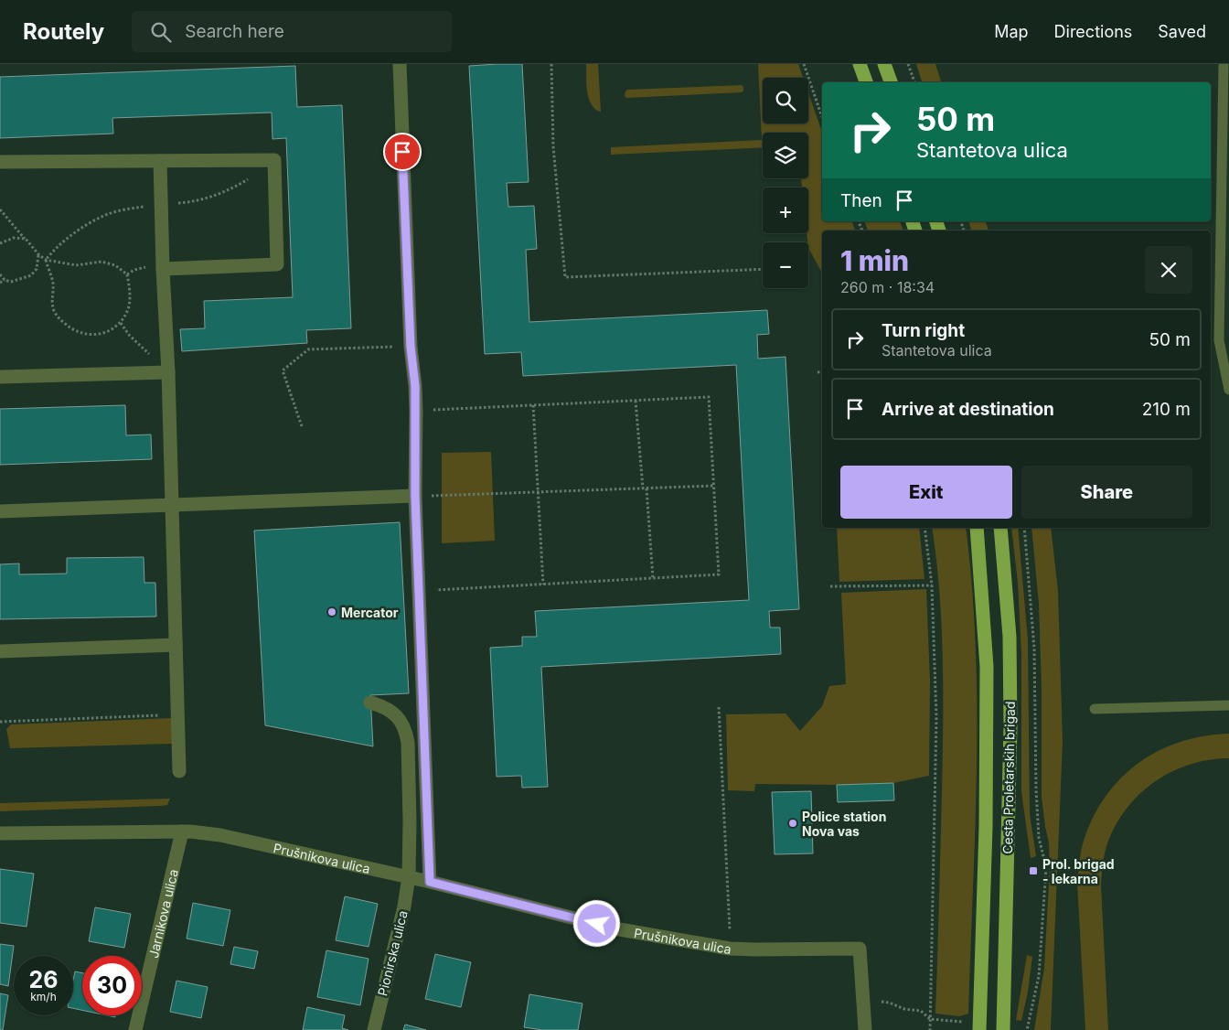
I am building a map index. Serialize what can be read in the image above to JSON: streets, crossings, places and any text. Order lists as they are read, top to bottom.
{
  "streets": {
    "main road": ["Cesta Proletarskih brigad"],
    "street": ["Prušnikova ulica", "Jarnikova ulica", "Pionirska ulica"]
  },
  "crossings": [
    ["Prušnikova ulica", "Jarnikova ulica"],
    ["Prušnikova ulica", "Pionirska ulica"]
  ],
  "places": {
    "other": ["Mercator", "Police station Nova vas"],
    "transit": ["Prol. brigad - lekarna"]
  },
  "page": {
    "header": "Routely",
    "search": "Search here",
    "nav": ["Map", "Directions", "Saved"],
    "map_buttons": ["+", "−"],
    "turn": ["50 m", "Stantetova ulica"],
    "then": "Then",
    "heading": ["1 min", "260 m · 18:34"],
    "list": [
      {
        "name": "Turn right",
        "note": "Stantetova ulica",
        "value": "50 m"
      },
      {
        "name": "Arrive at destination",
        "value": "210 m"
      }
    ],
    "buttons": ["Exit", "Share"],
    "speed": "26 km/h",
    "limit": "30"
  }
}
